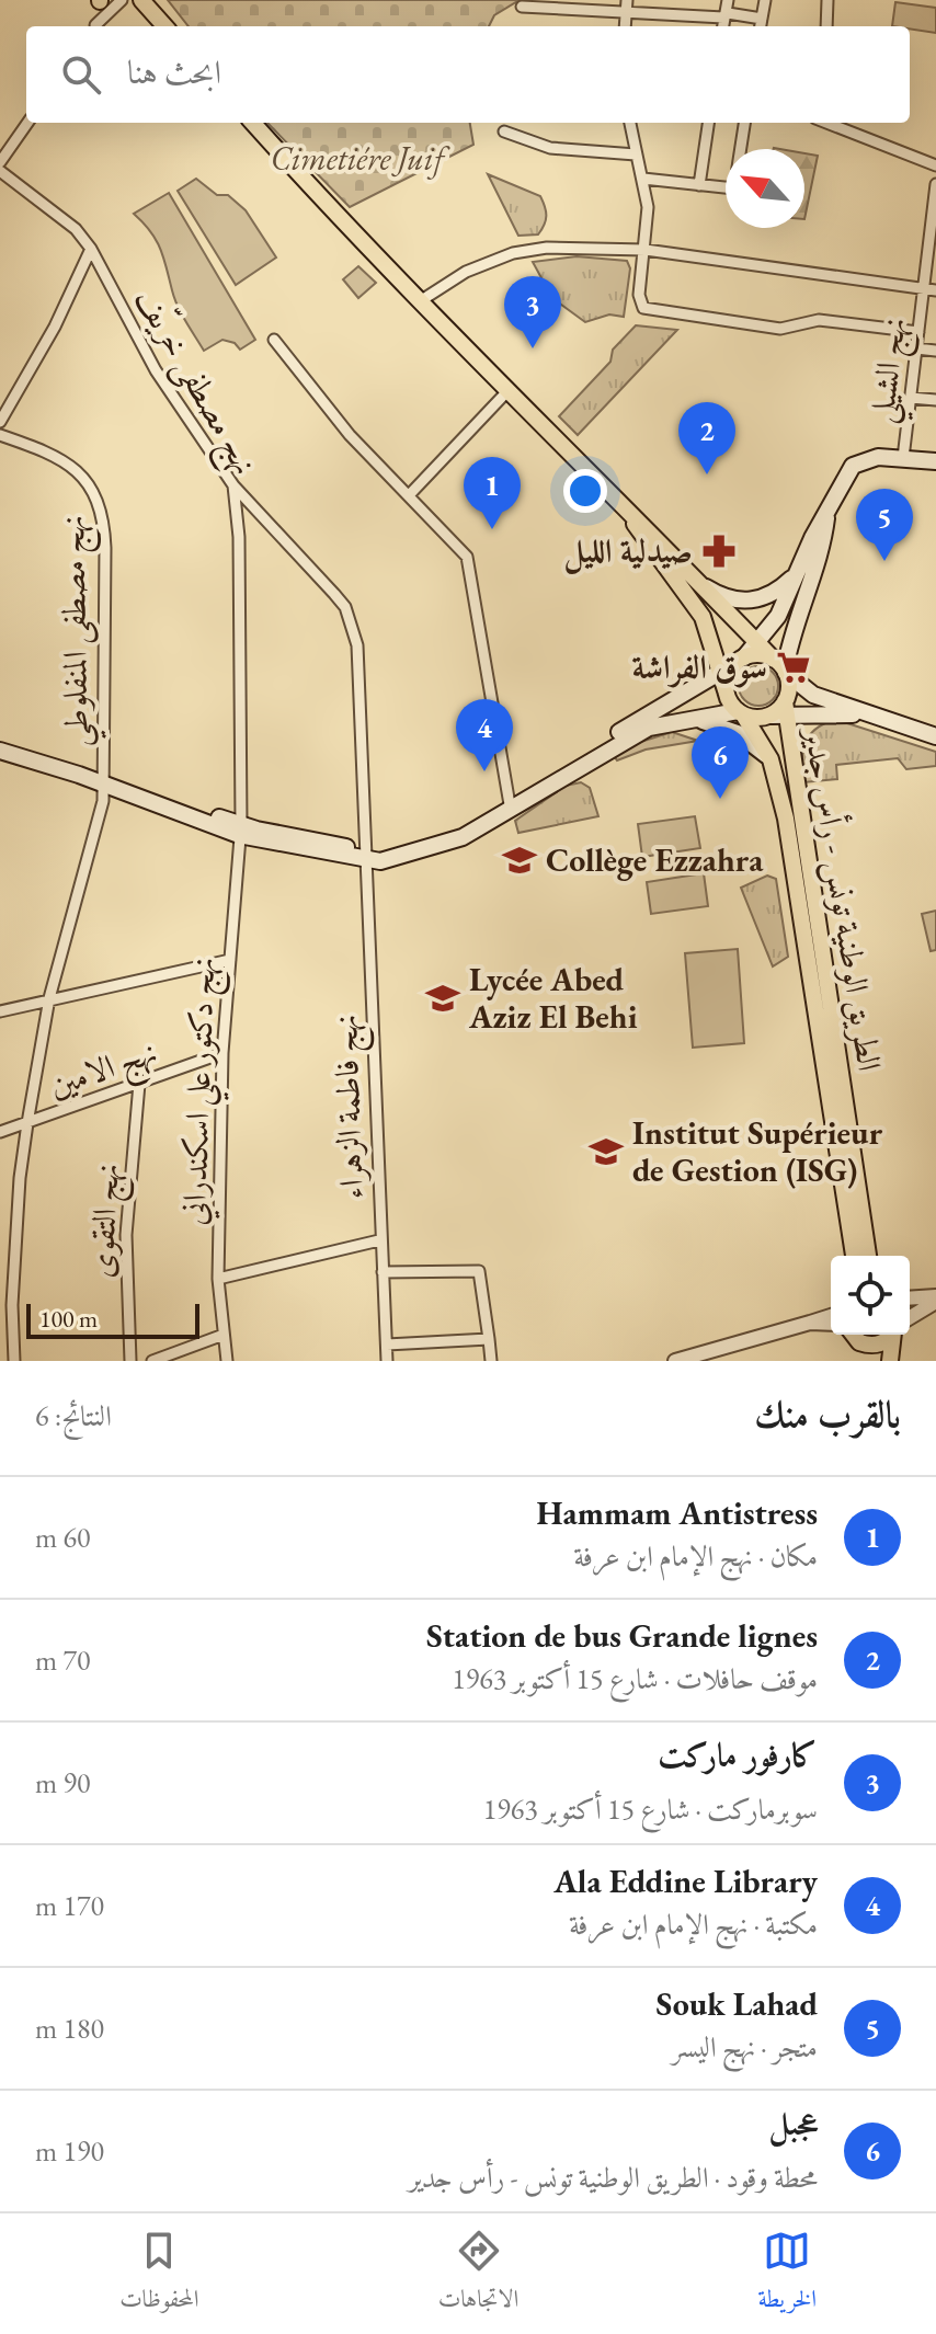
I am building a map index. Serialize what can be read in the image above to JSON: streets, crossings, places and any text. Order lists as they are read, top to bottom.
{
  "streets": {
    "main road": ["الطريق الوطنية تونس - رأس جدير"],
    "street": [
      "نهج الشيلي",
      "نهج مصطفى خريّف",
      "نهج مصطفى المنفلوطي",
      "نهج الامين",
      "نهج دكتور علي اسكندراني",
      "نهج فاطمة الزهراء",
      "نهج التقوى"
    ]
  },
  "crossings": [
    ["نهج مصطفى خريّف", "نهج دكتور علي اسكندراني"],
    ["نهج مصطفى خريّف", "نهج فاطمة الزهراء"],
    ["نهج مصطفى المنفلوطي", "نهج الامين"],
    ["نهج الامين", "نهج دكتور علي اسكندراني"],
    ["نهج الامين", "نهج التقوى"]
  ],
  "parks": ["Cimetiére Juif"],
  "places": {
    "pharmacy": ["صيدلية الليل"],
    "supermarket": ["سوق الفراشة"],
    "school or university": ["Collège Ezzahra", "Lycée Abed Aziz El Behi", "Institut Supérieur de Gestion (ISG)"]
  },
  "scale_bar": "100 m",
  "north": "top left",
  "page": {
    "search": "ابحث هنا",
    "pins": [
      "3",
      "2",
      "1",
      "5",
      "4",
      "6"
    ],
    "scale": "100 m",
    "heading": ["بالقرب منك", "النتائج: 6"],
    "list": [
      {
        "mark": "1",
        "name": "Hammam Antistress",
        "note": "مكان · نهج الإمام ابن عرفة",
        "value": "60 m"
      },
      {
        "mark": "2",
        "name": "Station de bus Grande lignes",
        "note": "موقف حافلات · شارع 15 أكتوبر 1963",
        "value": "70 m"
      },
      {
        "mark": "3",
        "name": "كارفور ماركت",
        "note": "سوبرماركت · شارع 15 أكتوبر 1963",
        "value": "90 m"
      },
      {
        "mark": "4",
        "name": "Ala Eddine Library",
        "note": "مكتبة · نهج الإمام ابن عرفة",
        "value": "170 m"
      },
      {
        "mark": "5",
        "name": "Souk Lahad",
        "note": "متجر · نهج اليسر",
        "value": "180 m"
      },
      {
        "mark": "6",
        "name": "عجبل",
        "note": "محطة وقود · الطريق الوطنية تونس - رأس جدير",
        "value": "190 m"
      }
    ],
    "nav": ["الخريطة", "الاتجاهات", "المحفوظات"]
  }
}
